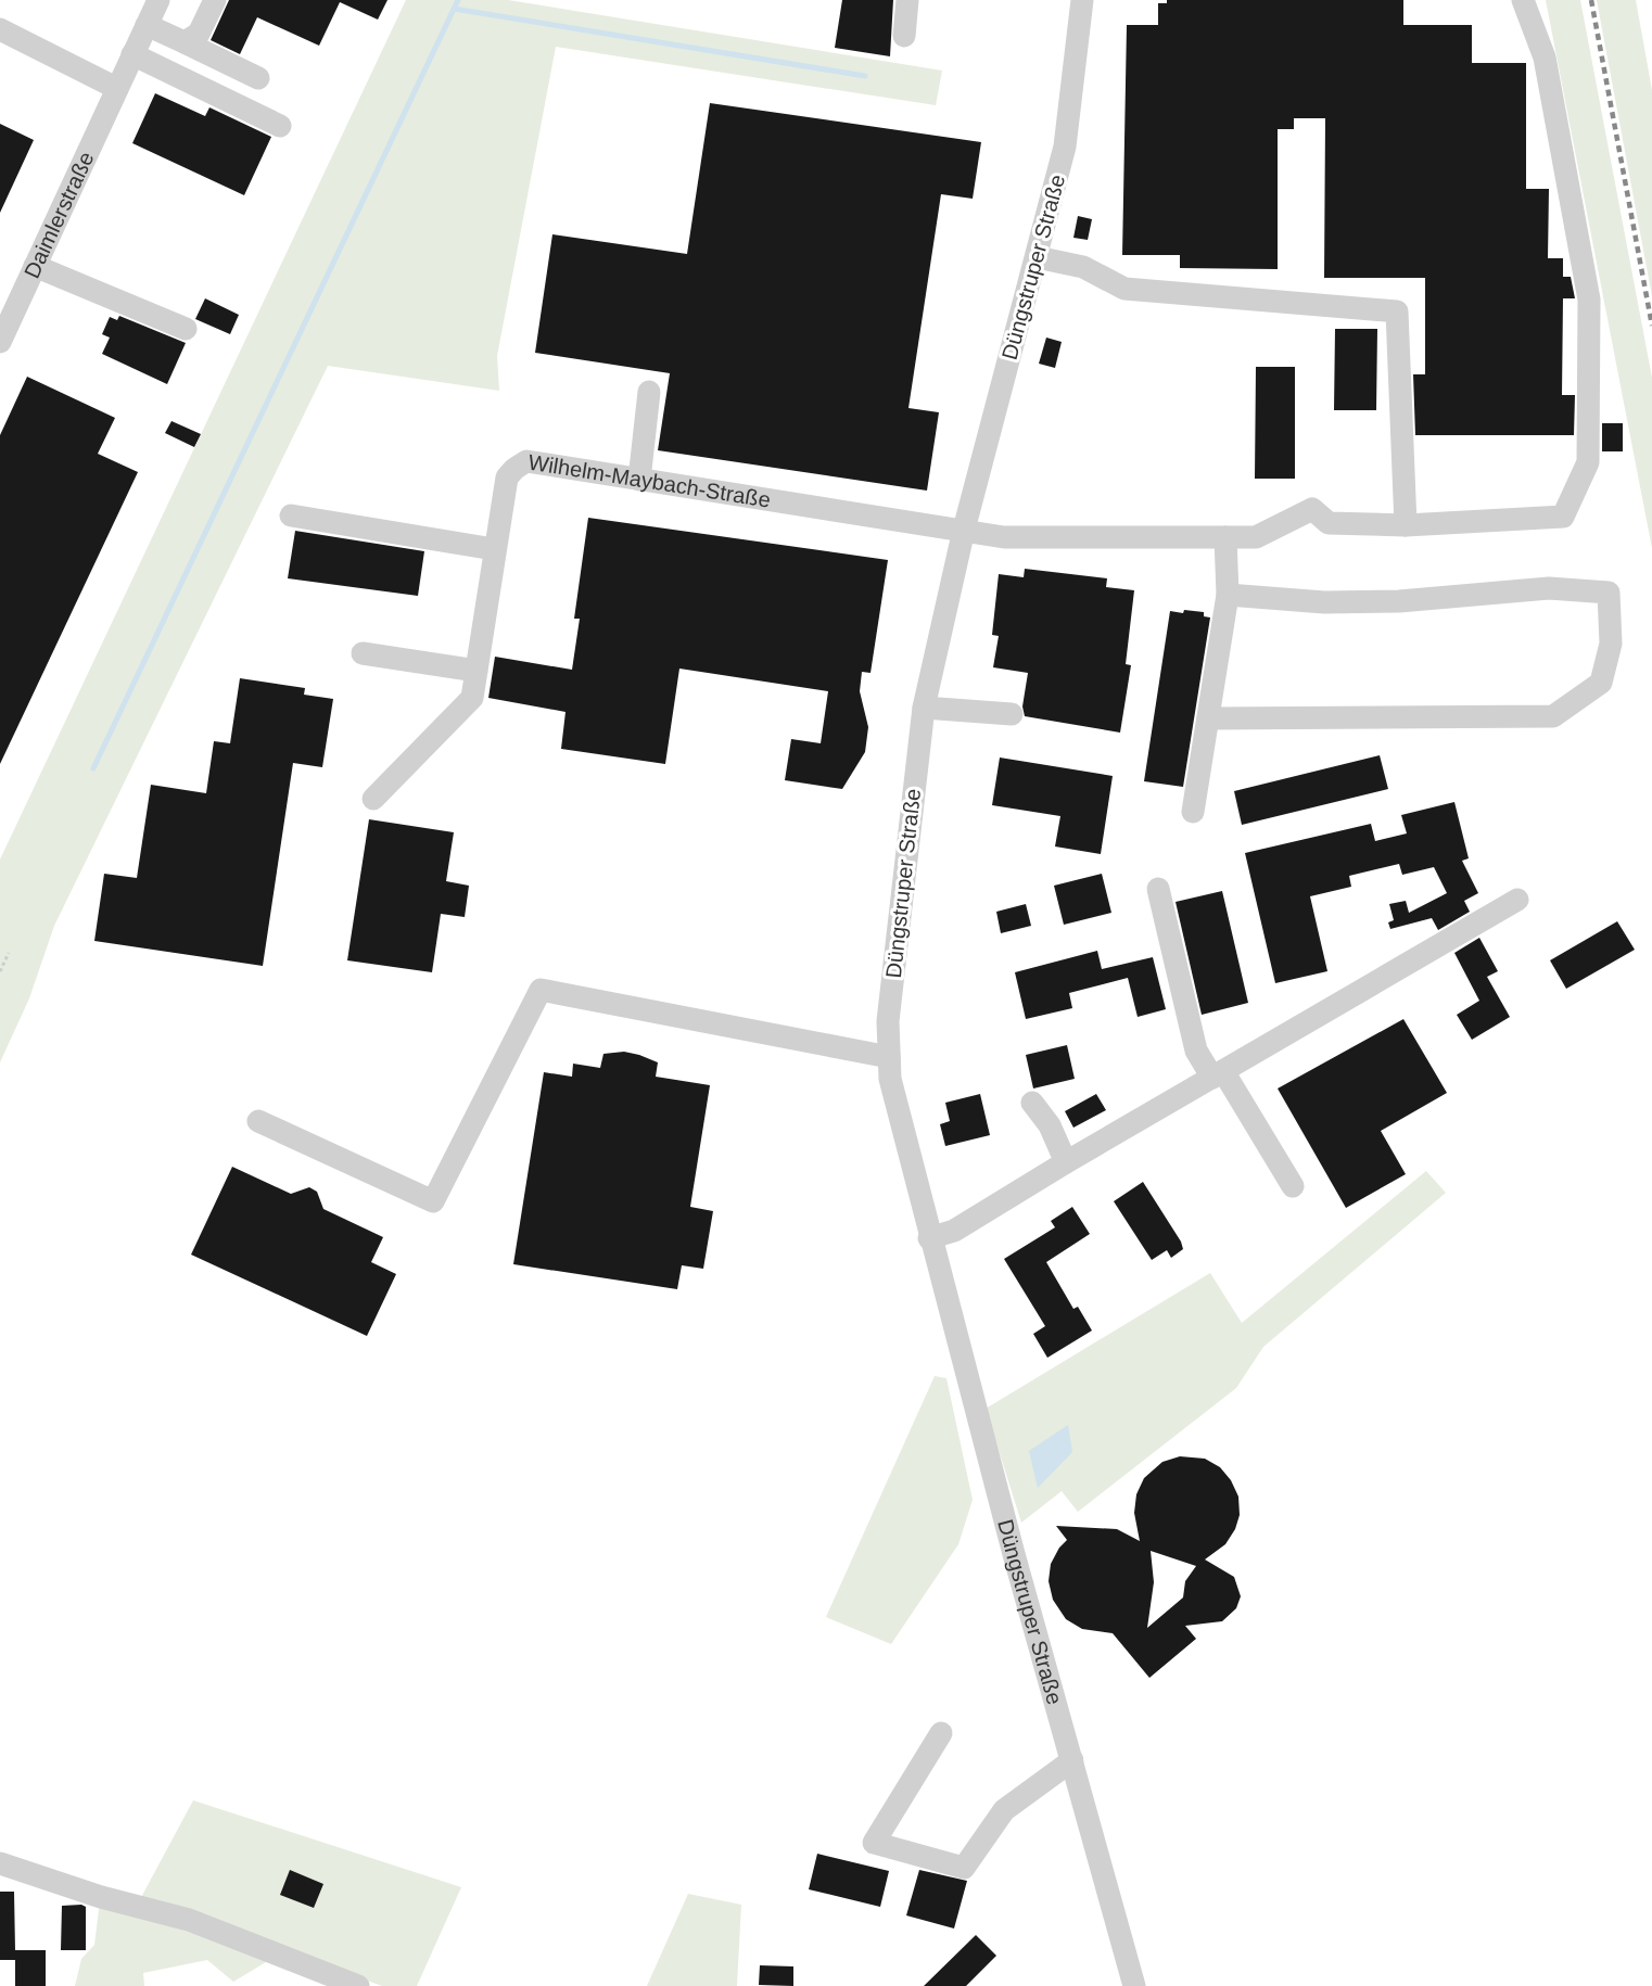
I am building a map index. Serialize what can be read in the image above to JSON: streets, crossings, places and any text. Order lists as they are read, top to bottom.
{
  "streets": {
    "street": ["Daimlerstraße", "Düngstruper Straße", "Wilhelm-Maybach-Straße"]
  },
  "crossings": [
    ["Düngstruper Straße", "Wilhelm-Maybach-Straße"]
  ]
}
